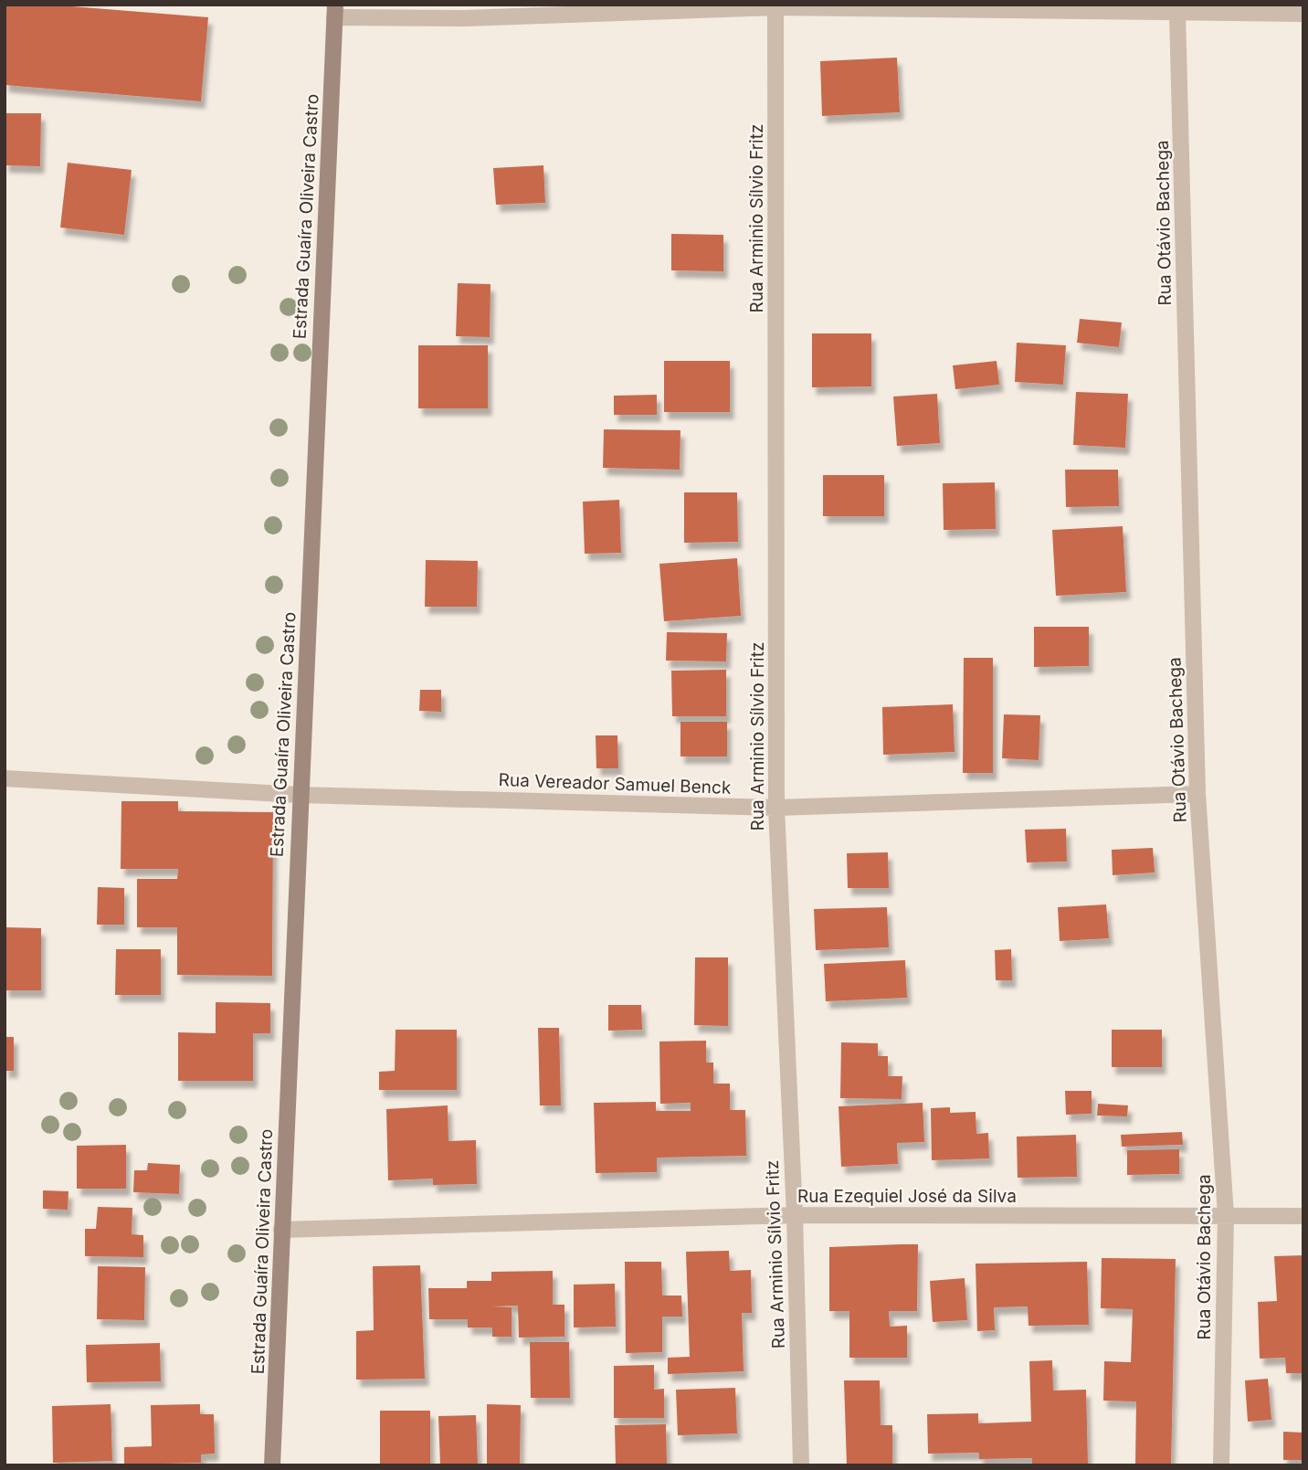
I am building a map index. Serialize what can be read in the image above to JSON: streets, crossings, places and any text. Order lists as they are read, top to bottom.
{
  "streets": {
    "street": [
      "Estrada Guaíra Oliveira Castro",
      "Rua Arminio Sílvio Fritz",
      "Rua Otávio Bachega",
      "Rua Vereador Samuel Benck",
      "Rua Ezequiel José da Silva"
    ]
  },
  "crossings": [
    ["Estrada Guaíra Oliveira Castro", "Rua Vereador Samuel Benck"],
    ["Estrada Guaíra Oliveira Castro", "Rua Ezequiel José da Silva"],
    ["Rua Arminio Sílvio Fritz", "Rua Vereador Samuel Benck"],
    ["Rua Arminio Sílvio Fritz", "Rua Ezequiel José da Silva"],
    ["Rua Otávio Bachega", "Rua Vereador Samuel Benck"],
    ["Rua Otávio Bachega", "Rua Ezequiel José da Silva"]
  ]
}
